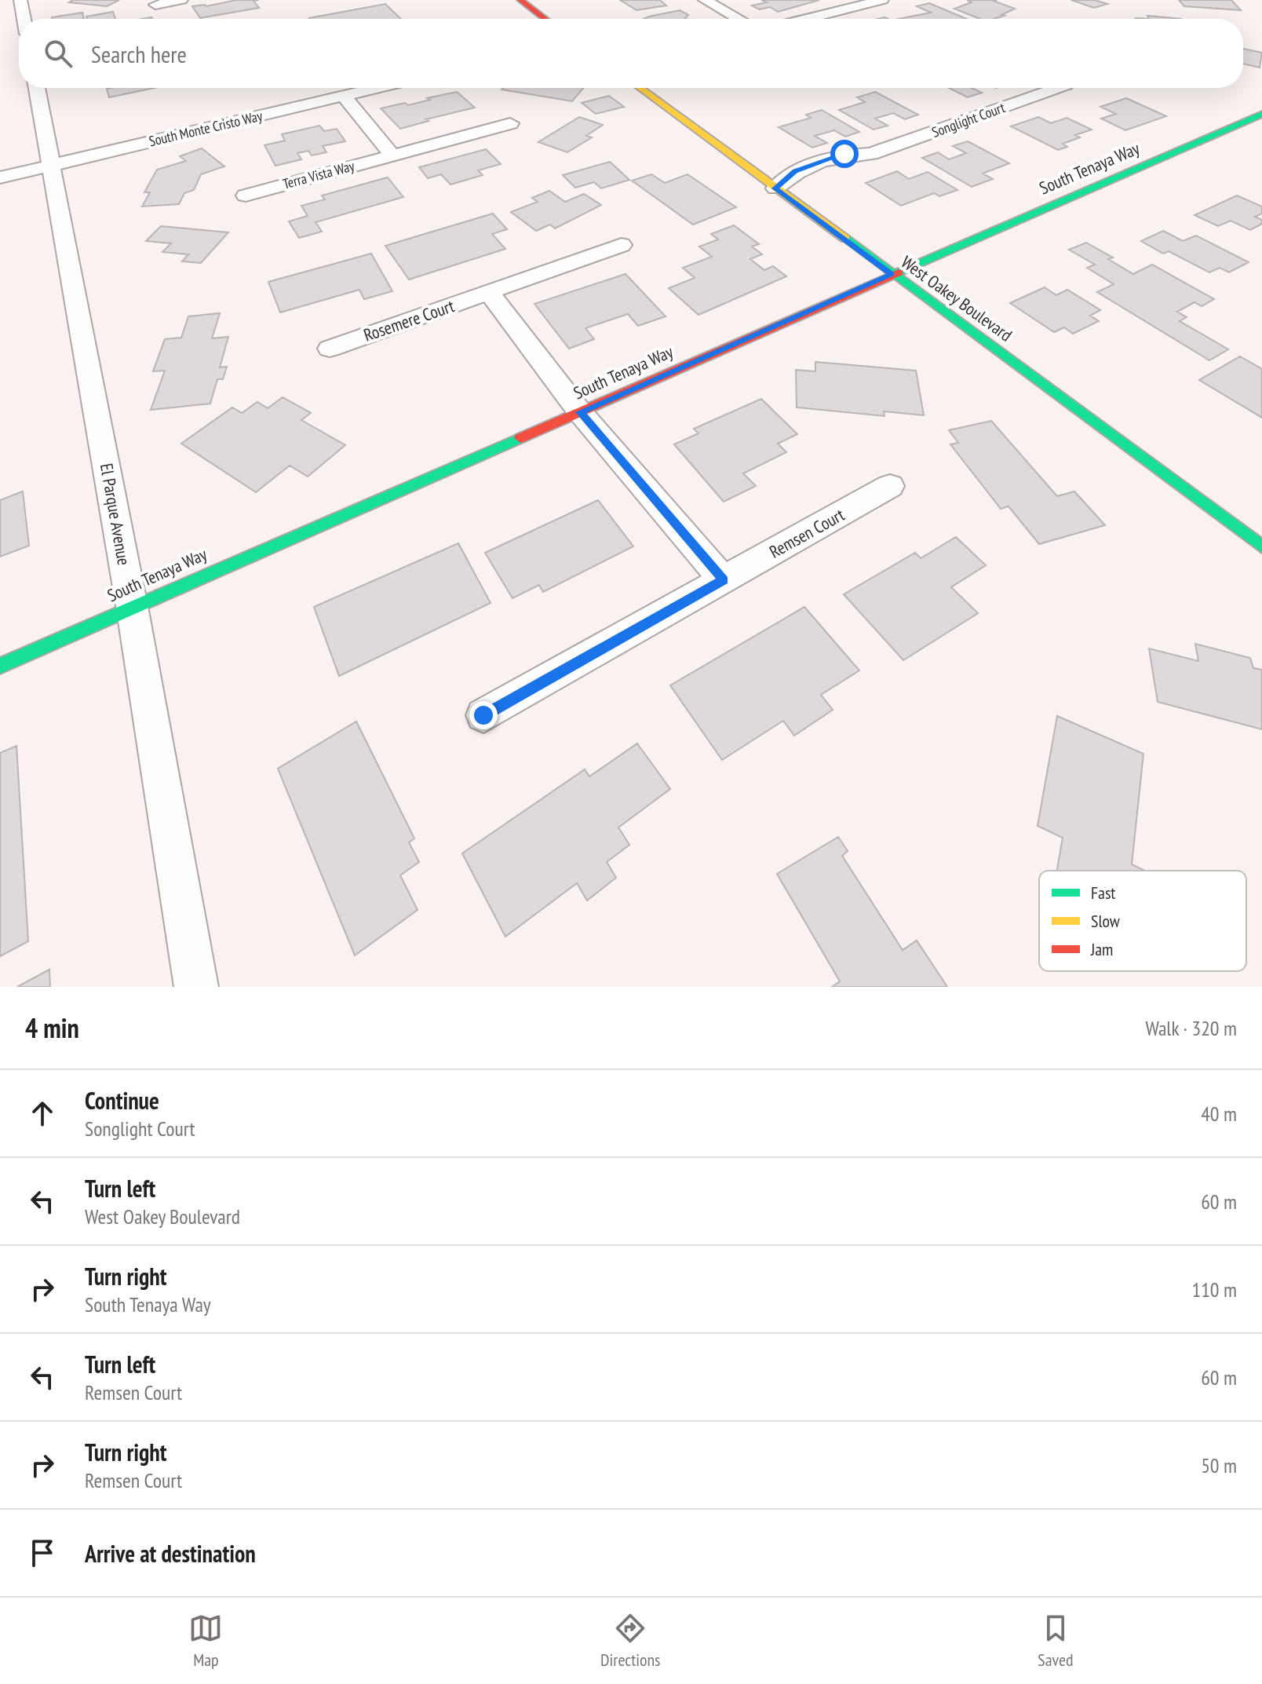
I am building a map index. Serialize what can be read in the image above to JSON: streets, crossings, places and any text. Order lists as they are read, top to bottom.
{
  "streets": {
    "street": [
      "Songlight Court",
      "South Monte Cristo Way",
      "South Tenaya Way",
      "Terra Vista Way",
      "West Oakey Boulevard",
      "Rosemere Court",
      "El Parque Avenue",
      "Remsen Court"
    ]
  },
  "crossings": [
    ["Songlight Court", "West Oakey Boulevard"],
    ["South Monte Cristo Way", "El Parque Avenue"],
    ["South Tenaya Way", "West Oakey Boulevard"],
    ["South Tenaya Way", "El Parque Avenue"]
  ],
  "legend": ["Fast", "Slow", "Jam"],
  "page": {
    "search": "Search here",
    "heading": ["4 min", "Walk · 320 m"],
    "list": [
      ["Continue", "Songlight Court", "40 m"],
      ["Turn left", "West Oakey Boulevard", "60 m"],
      ["Turn right", "South Tenaya Way", "110 m"],
      ["Turn left", "Remsen Court", "60 m"],
      ["Turn right", "Remsen Court", "50 m"],
      "Arrive at destination"
    ],
    "nav": ["Map", "Directions", "Saved"]
  }
}
